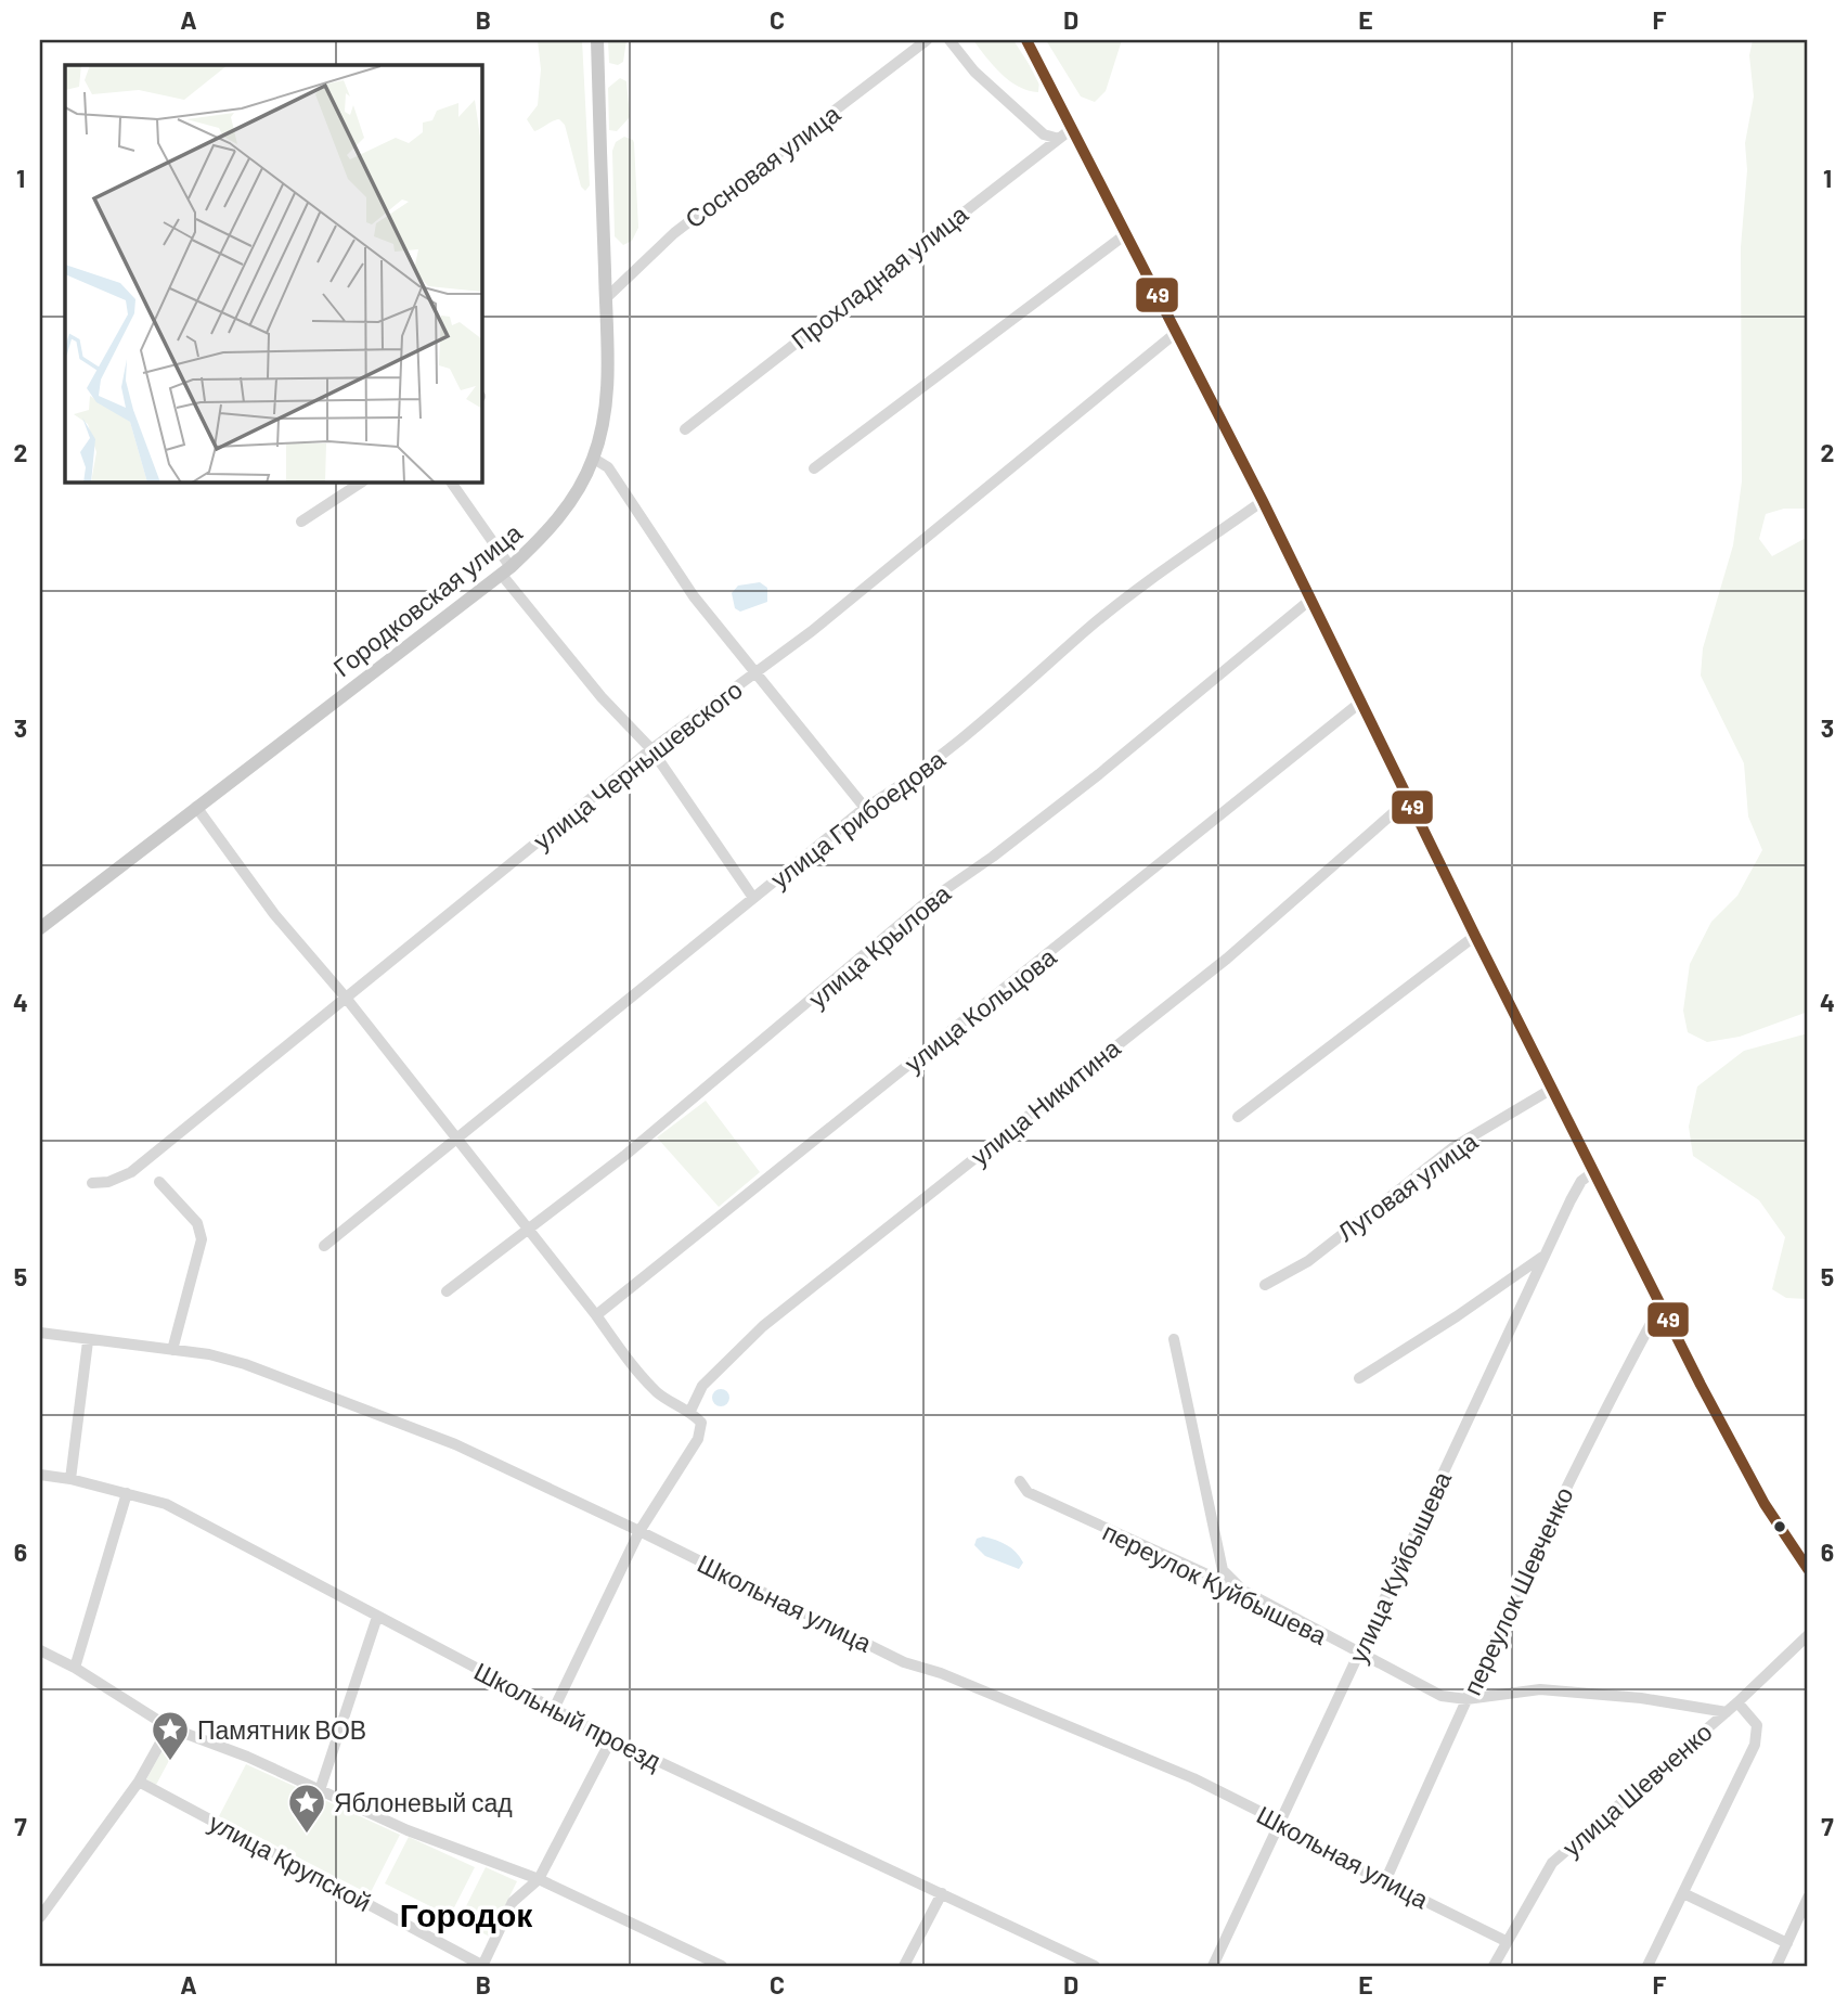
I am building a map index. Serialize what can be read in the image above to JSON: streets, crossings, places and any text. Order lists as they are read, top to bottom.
{
  "streets": {
    "main road": ["Городковская улица"],
    "street": [
      "Сосновая улица",
      "Прохладная улица",
      "улица Чернышевского",
      "улица Грибоедова",
      "улица Крылова",
      "улица Кольцова",
      "улица Никитина",
      "Луговая улица",
      "улица Куйбышева",
      "переулок Куйбышева",
      "переулок Шевченко",
      "Школьная улица",
      "Школьный проезд",
      "улица Шевченко",
      "улица Крупской"
    ]
  },
  "crossings": [
    ["Сосновая улица", "Городковская улица"],
    ["улица Куйбышева", "переулок Куйбышева"],
    ["улица Куйбышева", "Школьная улица"],
    ["переулок Куйбышева", "переулок Шевченко"],
    ["переулок Куйбышева", "улица Шевченко"],
    ["переулок Шевченко", "Школьная улица"],
    ["Школьная улица", "улица Шевченко"],
    ["Школьный проезд", "улица Крупской"]
  ],
  "districts": ["Городок"],
  "places": {
    "place": ["Памятник ВОВ", "Яблоневый сад"]
  },
  "lines": ["transit line 49"],
  "grid": {
    "columns": [
      "A",
      "B",
      "C",
      "D",
      "E",
      "F"
    ],
    "rows": [
      "1",
      "2",
      "3",
      "4",
      "5",
      "6",
      "7"
    ]
  }
}
